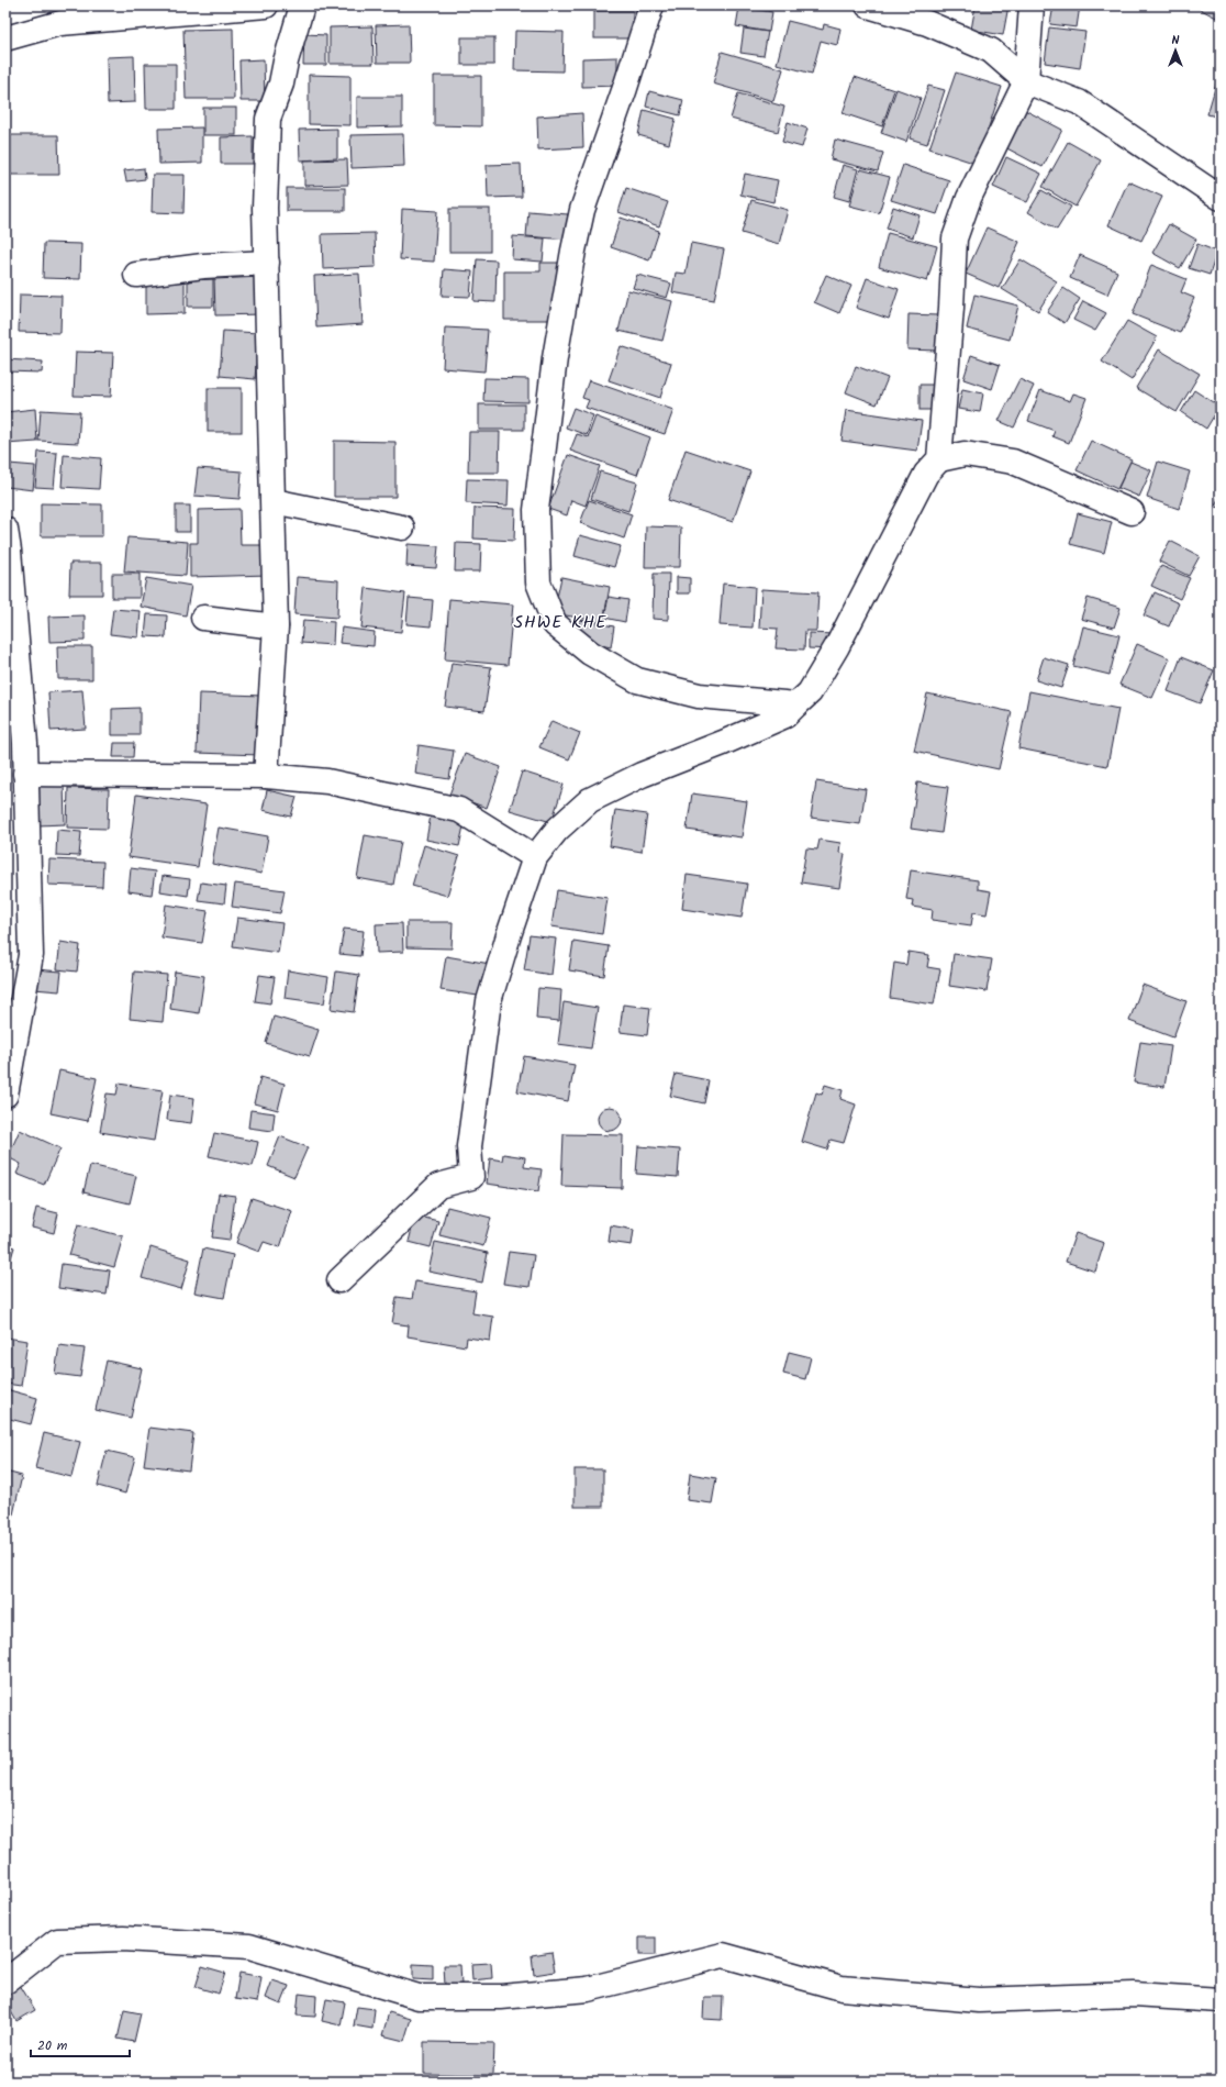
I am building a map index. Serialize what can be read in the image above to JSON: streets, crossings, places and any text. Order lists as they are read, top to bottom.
{
  "districts": ["SHWE KHE"],
  "scale_bar": "20 m",
  "north": "top"
}
